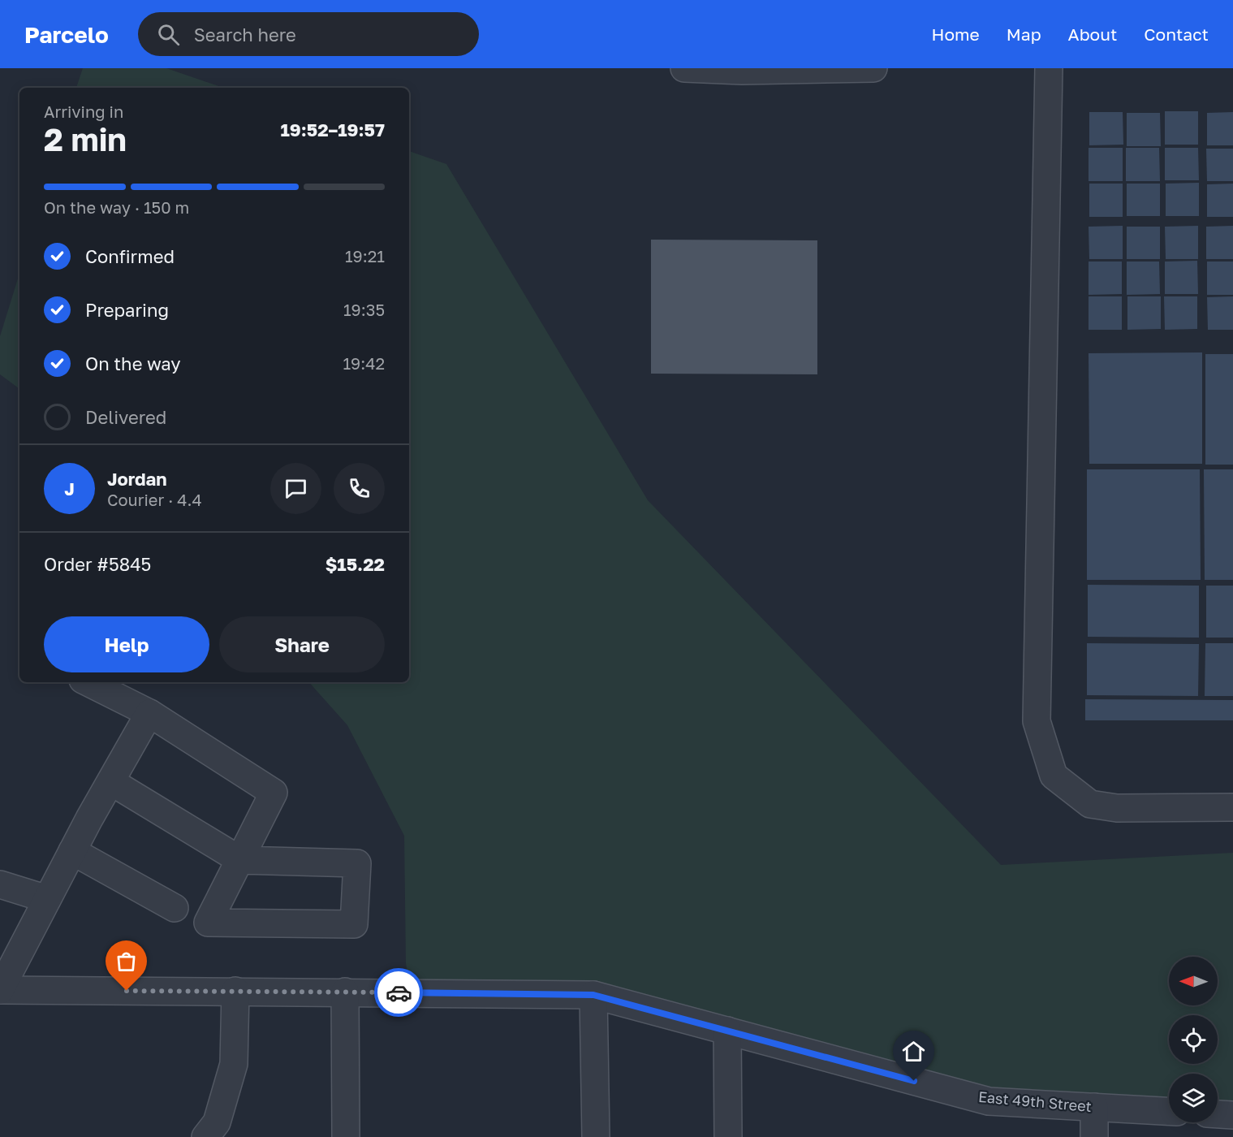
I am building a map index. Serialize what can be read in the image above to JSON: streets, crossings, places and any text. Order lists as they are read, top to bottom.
{
  "streets": {
    "street": ["East 49th Street"]
  },
  "north": "left",
  "page": {
    "header": "Parcelo",
    "search": "Search here",
    "nav": [
      "Home",
      "Map",
      "About",
      "Contact"
    ],
    "heading": ["2 min", "Arriving in", "19:52–19:57"],
    "panel": [
      "Jordan",
      "Courier · 4.4",
      "Order #5845",
      "$15.22"
    ],
    "bar": "On the way · 150 m",
    "list": [
      ["Confirmed", "19:21"],
      ["Preparing", "19:35"],
      ["On the way", "19:42"],
      "Delivered"
    ],
    "round": "J",
    "buttons": ["Help", "Share"]
  }
}
